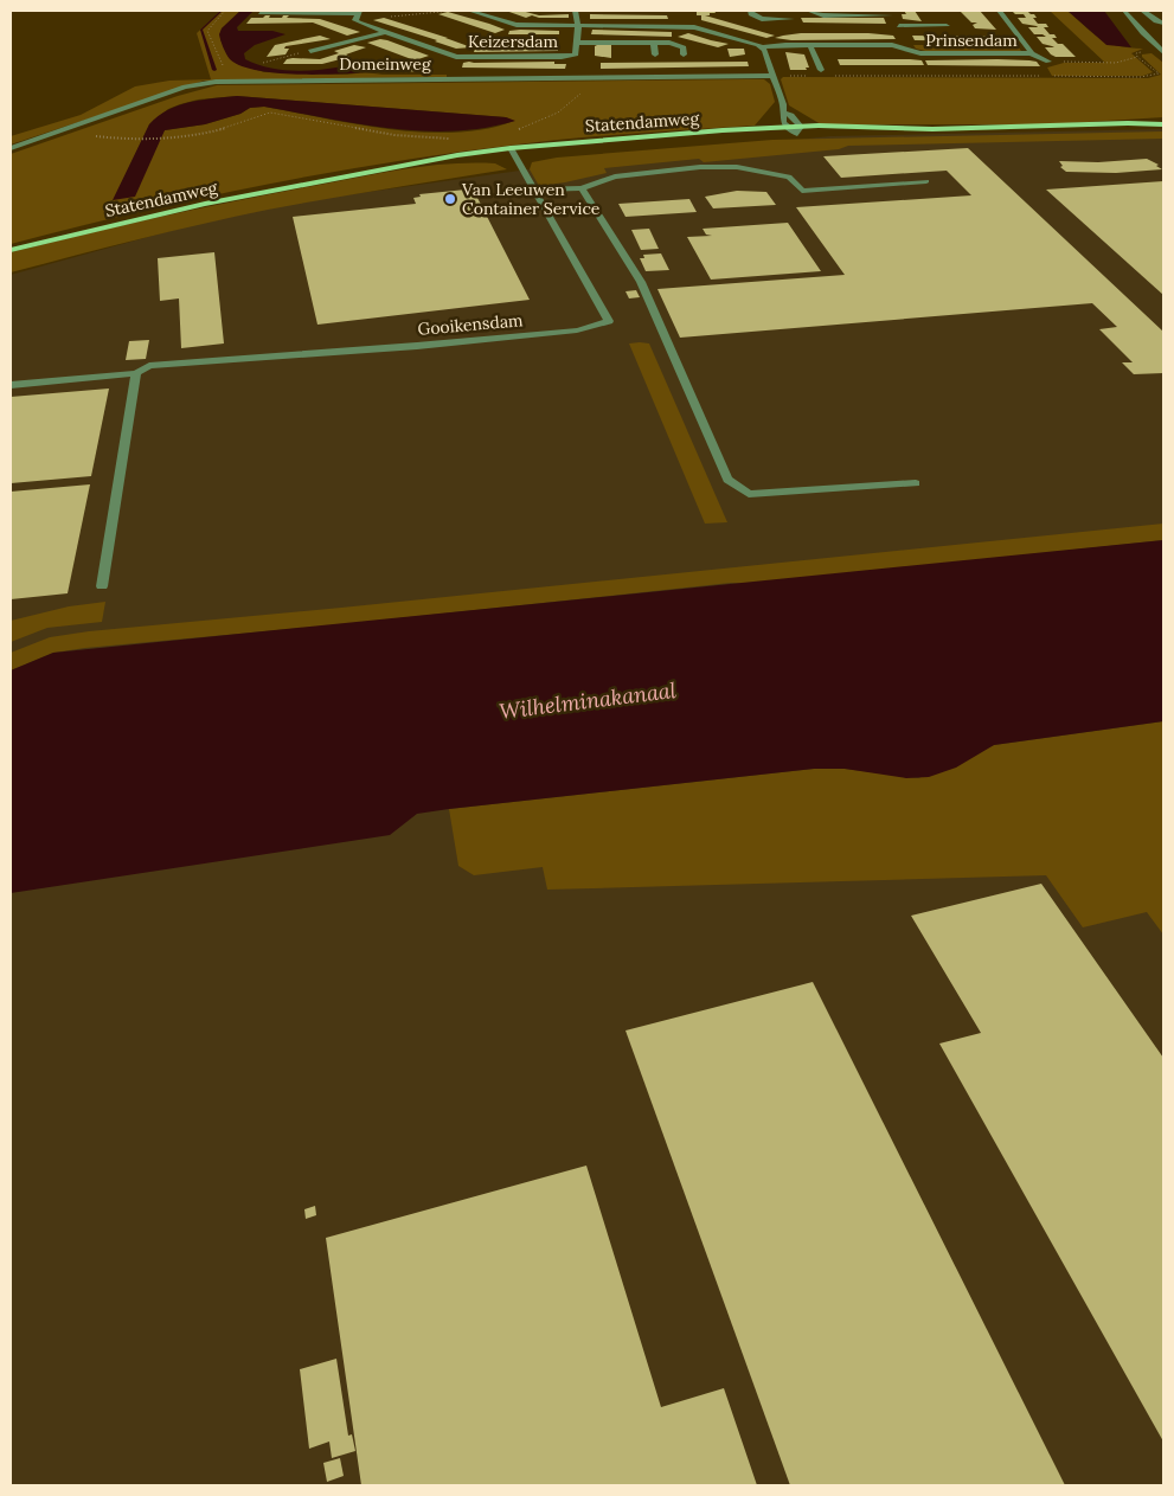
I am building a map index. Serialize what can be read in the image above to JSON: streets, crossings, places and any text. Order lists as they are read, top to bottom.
{
  "streets": {
    "main road": ["Statendamweg"],
    "street": [
      "Prinsendam",
      "Keizersdam",
      "Domeinweg",
      "Gooikensdam"
    ]
  },
  "crossings": [
    ["Statendamweg", "Gooikensdam"]
  ],
  "water": ["Wilhelminakanaal"],
  "places": ["Van Leeuwen Container Service"]
}
